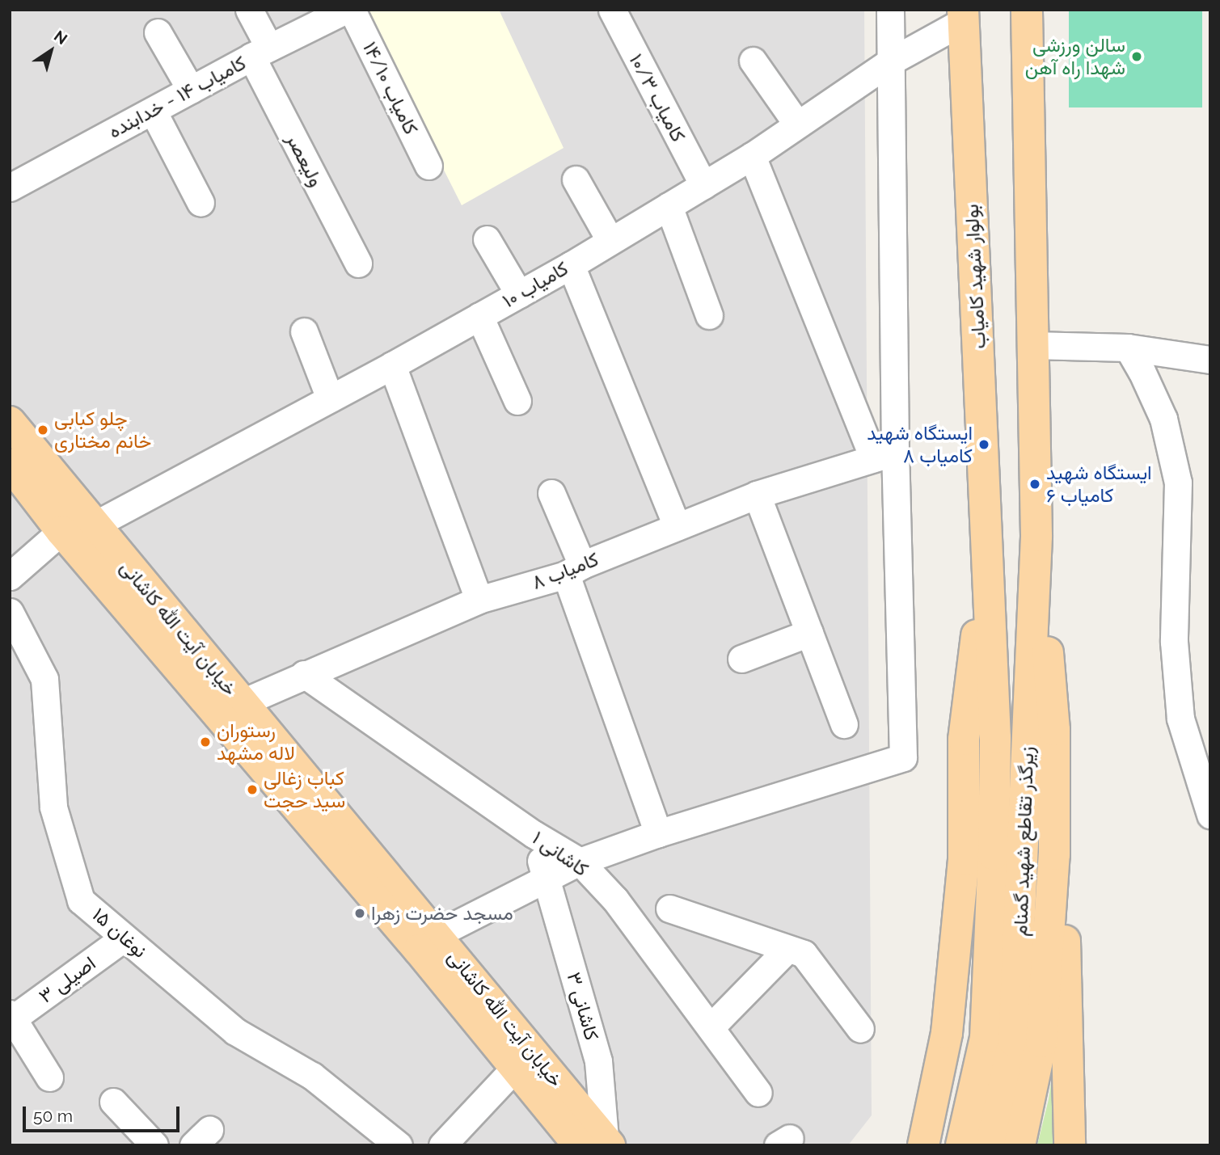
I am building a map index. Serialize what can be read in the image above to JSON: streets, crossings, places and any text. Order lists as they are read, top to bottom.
{
  "streets": {
    "main road": ["بولوار شهید کامیاب", "خیابان آیت الله کاشانی", "زیرگذر تقاطع شهید گمنام"],
    "street": [
      "کامیاب ۱۴/۱۰",
      "کامیاب ۱۴ - خدابنده",
      "کامیاب ۱۰/۳",
      "ولیعصر",
      "کامیاب ۱۰",
      "کامیاب ۸",
      "کاشانی ۱",
      "نوغان ۱۵",
      "اصیلی ۳",
      "کاشانی ۳"
    ]
  },
  "crossings": [
    ["کامیاب ۱۴ - خدابنده", "ولیعصر"],
    ["کامیاب ۱۰/۳", "کامیاب ۱۰"],
    ["بولوار شهید کامیاب", "کامیاب ۱۰"],
    ["بولوار شهید کامیاب", "زیرگذر تقاطع شهید گمنام"],
    ["کامیاب ۱۰", "خیابان آیت الله کاشانی"],
    ["کامیاب ۸", "خیابان آیت الله کاشانی"],
    ["کامیاب ۸", "کاشانی ۱"],
    ["خیابان آیت الله کاشانی", "کاشانی ۳"],
    ["کاشانی ۱", "کاشانی ۳"],
    ["نوغان ۱۵", "اصیلی ۳"]
  ],
  "places": [
    "سالن ورزشی شهدا راه آهن",
    "چلو کبابی خانم مختاری",
    "ایستگاه شهید کامیاب ۸",
    "ایستگاه شهید کامیاب ۶",
    "رستوران لاله مشهد",
    "کباب زغالی سید حجت",
    "مسجد حضرت زهرا"
  ],
  "scale_bar": "50 m",
  "north": "top right"
}
